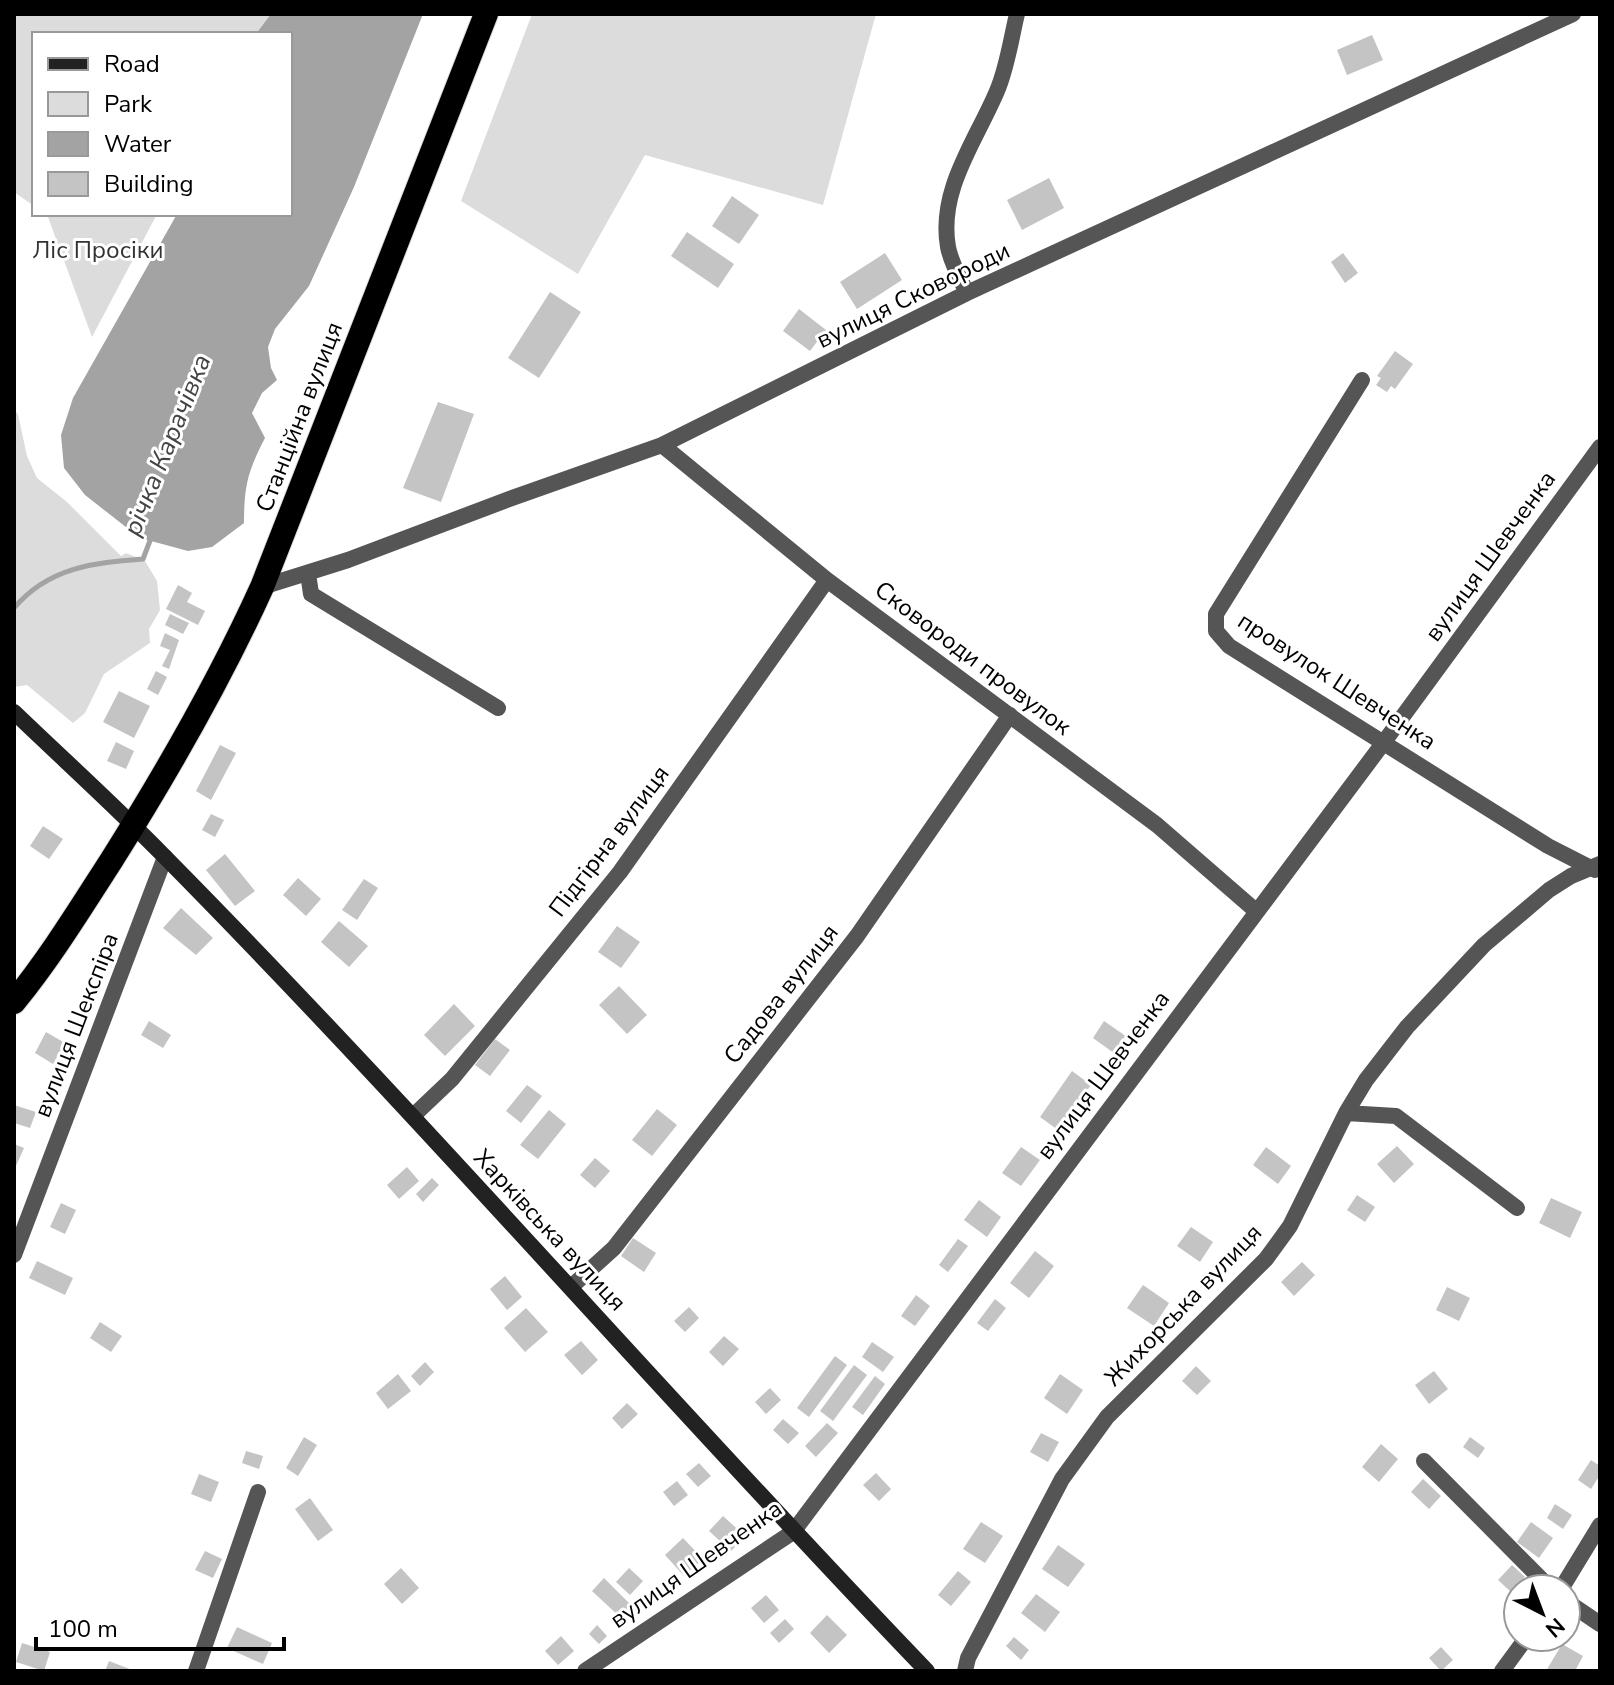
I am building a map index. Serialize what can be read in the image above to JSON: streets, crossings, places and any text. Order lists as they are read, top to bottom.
{
  "streets": {
    "highway": ["Станційна вулиця"],
    "main road": ["Харківська вулиця"],
    "street": [
      "вулиця Сковороди",
      "вулиця Шевченка",
      "Сковороди провулок",
      "провулок Шевченка",
      "Підгірна вулиця",
      "Садова вулиця",
      "вулиця Шекспіра",
      "Жихорська вулиця"
    ]
  },
  "crossings": [
    ["вулиця Сковороди", "Станційна вулиця"],
    ["вулиця Сковороди", "Сковороди провулок"],
    ["Станційна вулиця", "Харківська вулиця"],
    ["вулиця Шевченка", "Сковороди провулок"],
    ["вулиця Шевченка", "провулок Шевченка"],
    ["вулиця Шевченка", "Харківська вулиця"],
    ["Сковороди провулок", "Підгірна вулиця"],
    ["Сковороди провулок", "Садова вулиця"],
    ["провулок Шевченка", "Жихорська вулиця"],
    ["Підгірна вулиця", "Харківська вулиця"],
    ["Садова вулиця", "Харківська вулиця"],
    ["вулиця Шекспіра", "Харківська вулиця"]
  ],
  "water": ["річка Карачівка"],
  "parks": ["Ліс Просіки"],
  "legend": [
    "Road",
    "Park",
    "Water",
    "Building"
  ],
  "scale_bar": "100 m",
  "north": "bottom right"
}
